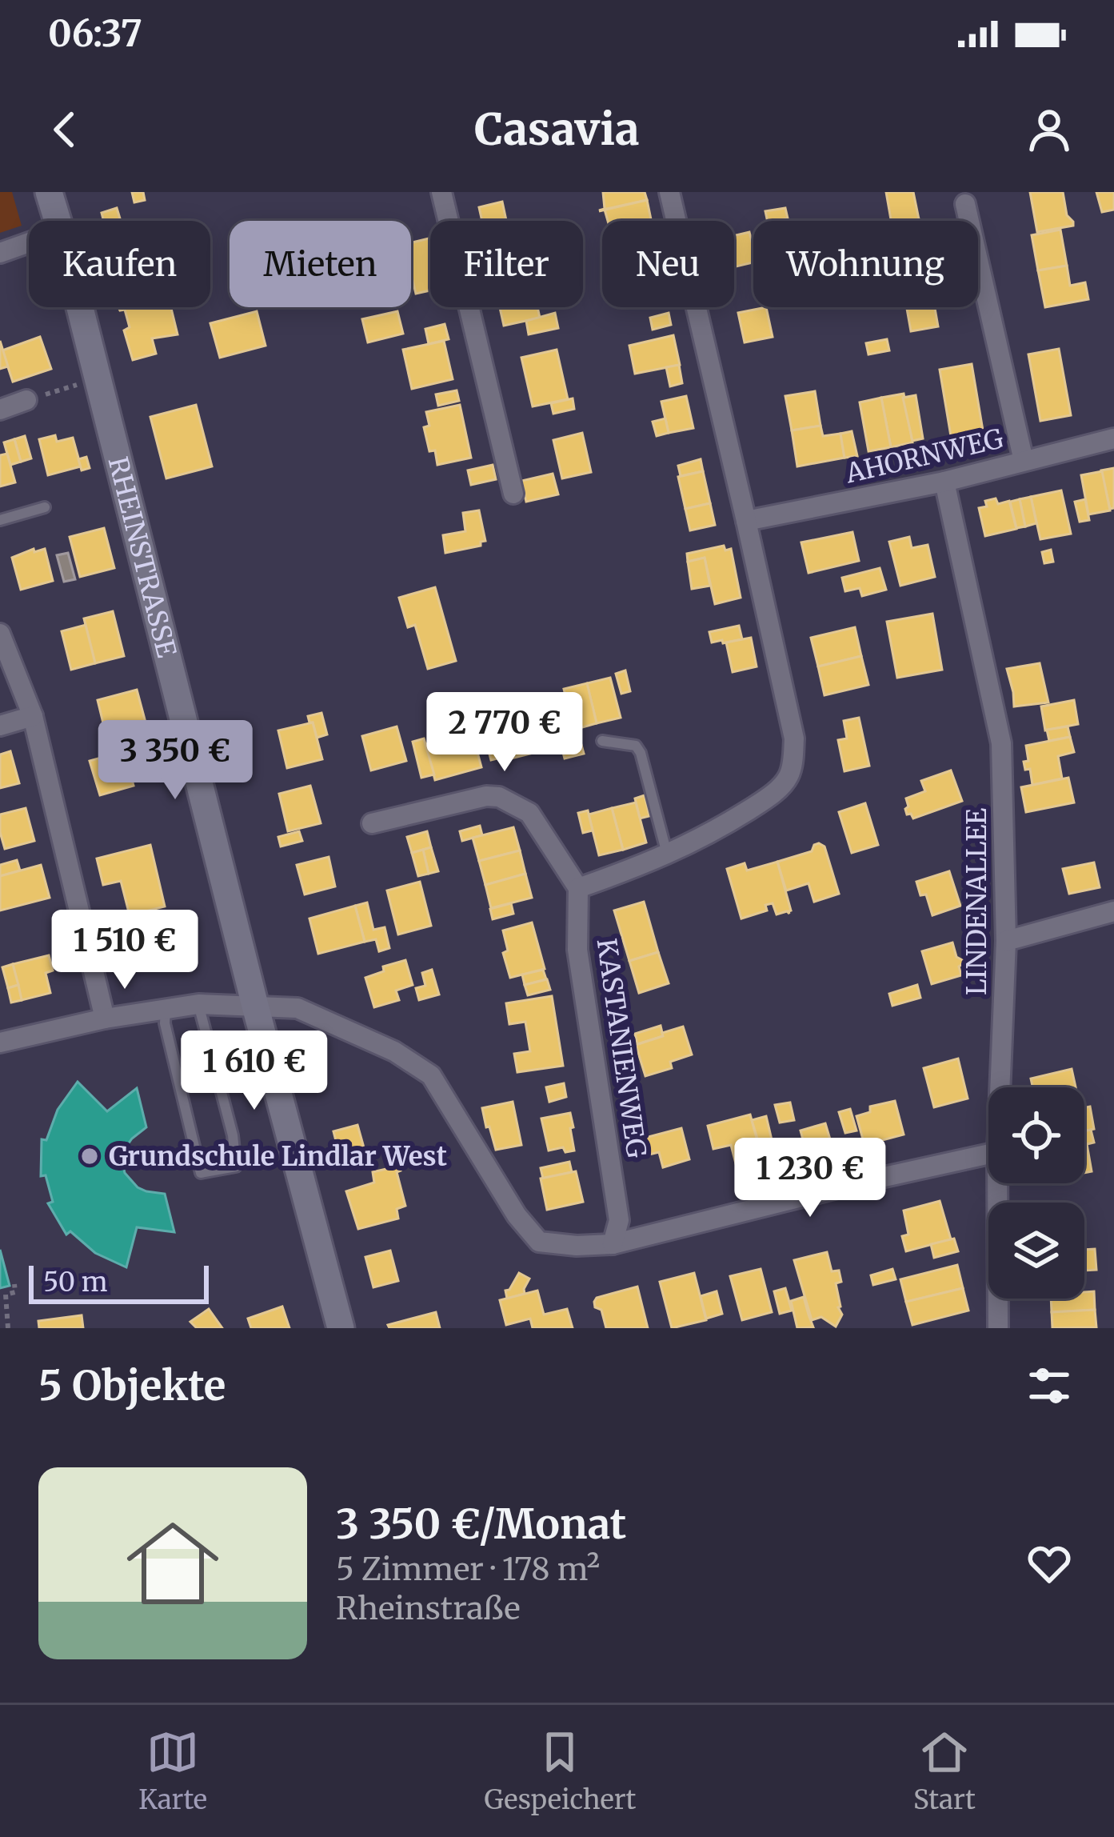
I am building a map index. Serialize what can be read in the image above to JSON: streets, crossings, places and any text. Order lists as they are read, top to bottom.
{
  "streets": {
    "street": [
      "AHORNWEG",
      "RHEINSTRASSE",
      "LINDENALLEE",
      "KASTANIENWEG"
    ]
  },
  "crossings": [
    ["AHORNWEG", "LINDENALLEE"]
  ],
  "places": ["Grundschule Lindlar West"],
  "scale_bar": "50 m",
  "page": {
    "status": "06:37",
    "header": "Casavia",
    "chip": [
      "Kaufen",
      "Mieten",
      "Filter",
      "Neu",
      "Wohnung"
    ],
    "price": [
      "2 770 €",
      "3 350 €",
      "1 510 €",
      "1 610 €",
      "1 230 €"
    ],
    "scale": "50 m",
    "heading": "5 Objekte",
    "list": [
      {
        "name": "3 350 €/Monat",
        "note": "5 Zimmer · 178 m² · Rheinstraße"
      }
    ],
    "tabs": ["Karte", "Gespeichert", "Start"]
  }
}
